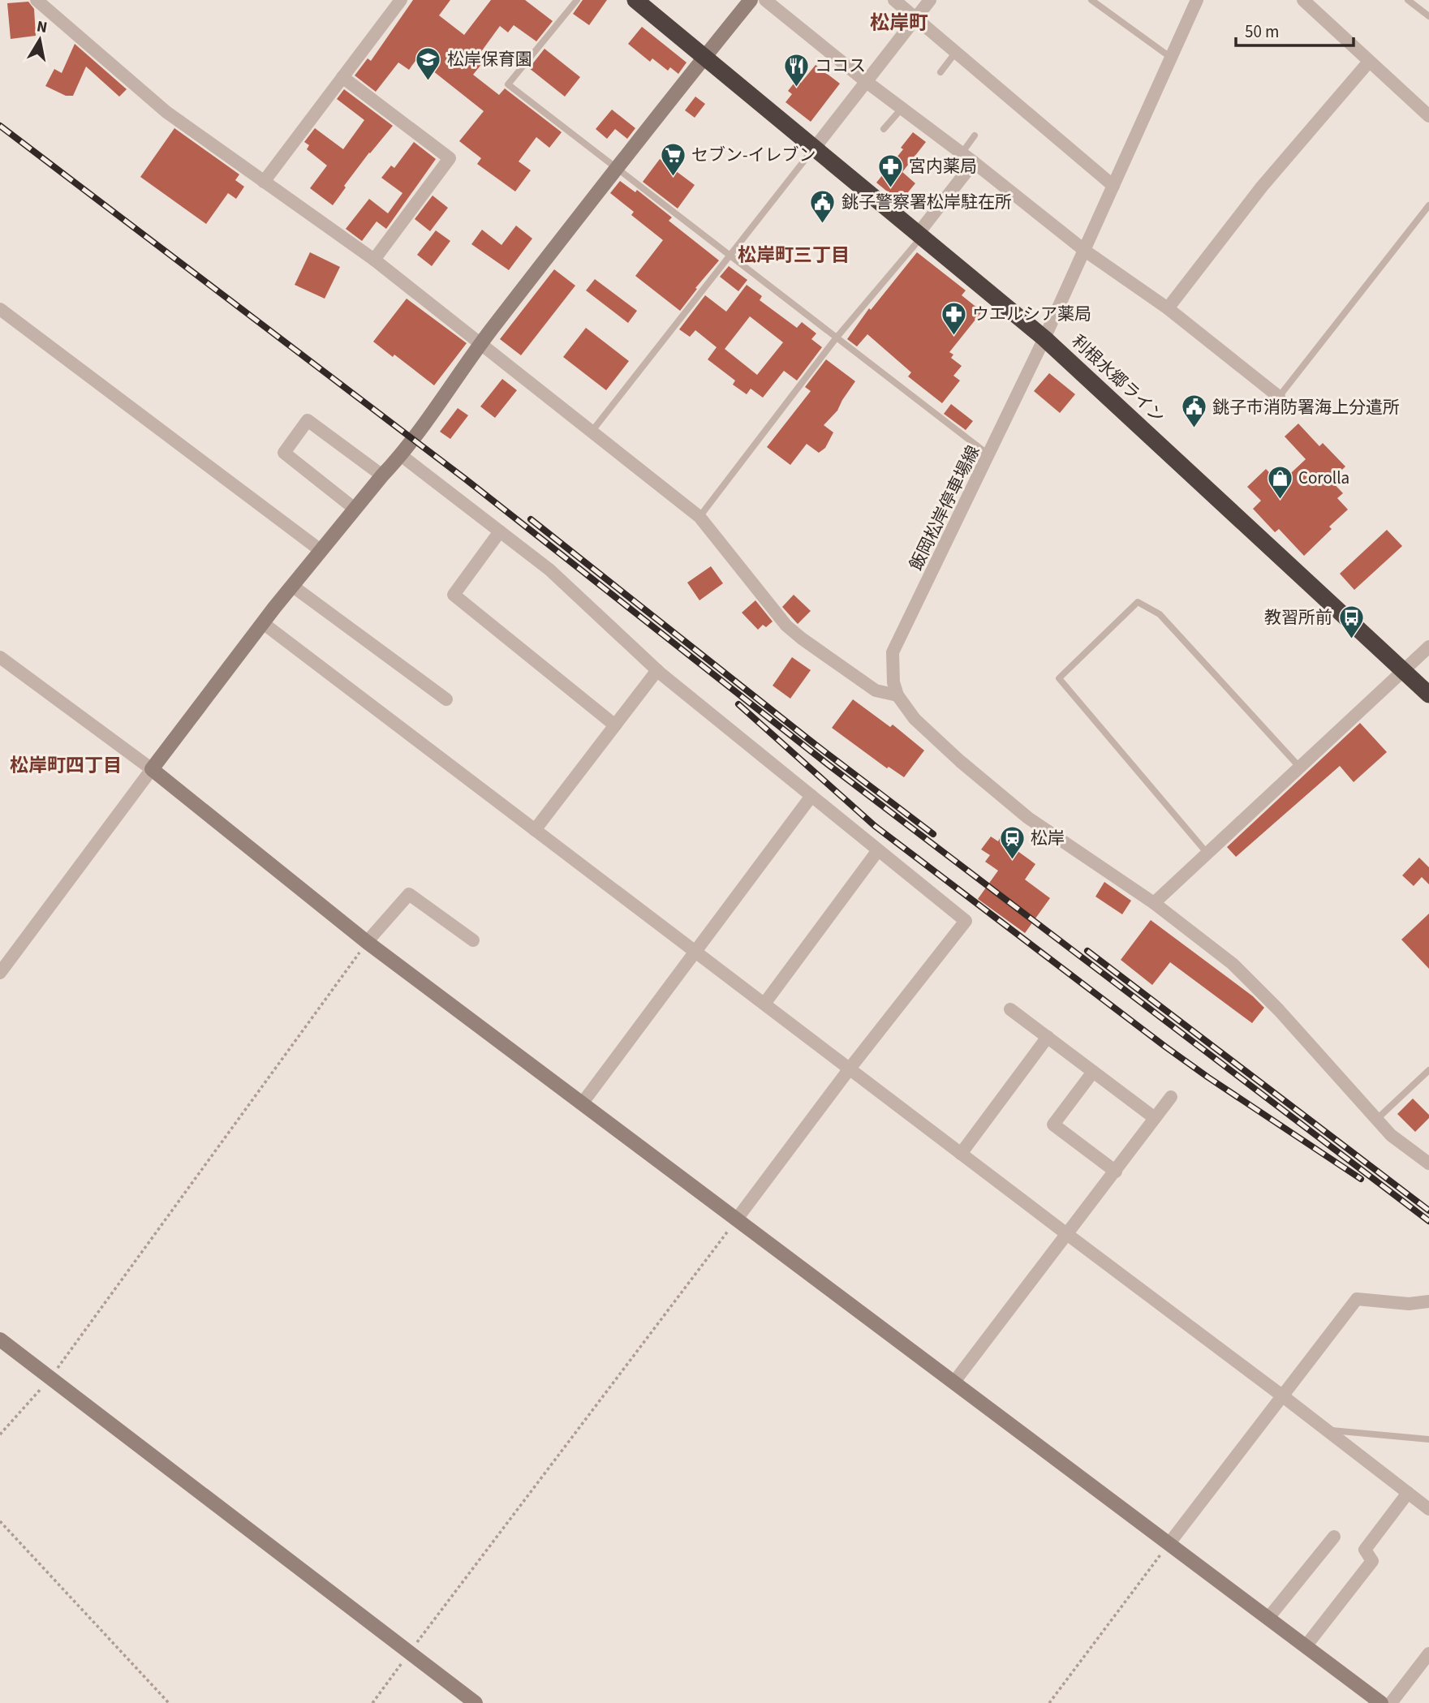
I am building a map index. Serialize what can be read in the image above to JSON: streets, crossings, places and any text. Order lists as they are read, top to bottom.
{
  "streets": {
    "highway": ["利根水郷ライン"],
    "street": ["飯岡松岸停車場線"]
  },
  "crossings": [
    ["利根水郷ライン", "飯岡松岸停車場線"]
  ],
  "districts": ["松岸町", "松岸町三丁目", "松岸町四丁目"],
  "places": {
    "school or university": ["松岸保育園"],
    "restaurant": ["ココス"],
    "supermarket": ["セブン-イレブン"],
    "pharmacy": ["宮内薬局", "ウエルシア薬局"],
    "public building": ["銚子警察署松岸駐在所", "銚子市消防署海上分遣所"],
    "shop": ["Corolla"],
    "bus stop": ["教習所前"],
    "station": ["松岸"]
  },
  "scale_bar": "50 m",
  "north": "top"
}
